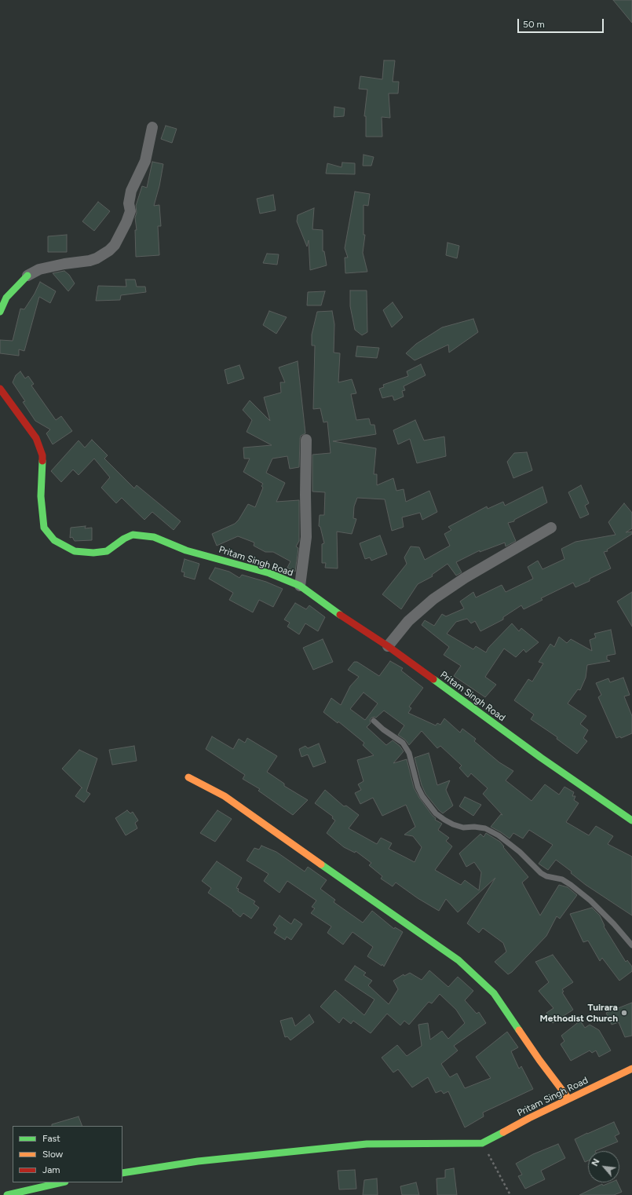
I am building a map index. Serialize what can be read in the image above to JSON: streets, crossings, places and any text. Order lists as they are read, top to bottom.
{
  "streets": {
    "street": ["Pritam Singh Road"]
  },
  "places": ["Tuirara Methodist Church"],
  "legend": ["Fast", "Slow", "Jam"],
  "scale_bar": "50 m",
  "north": "top left"
}
